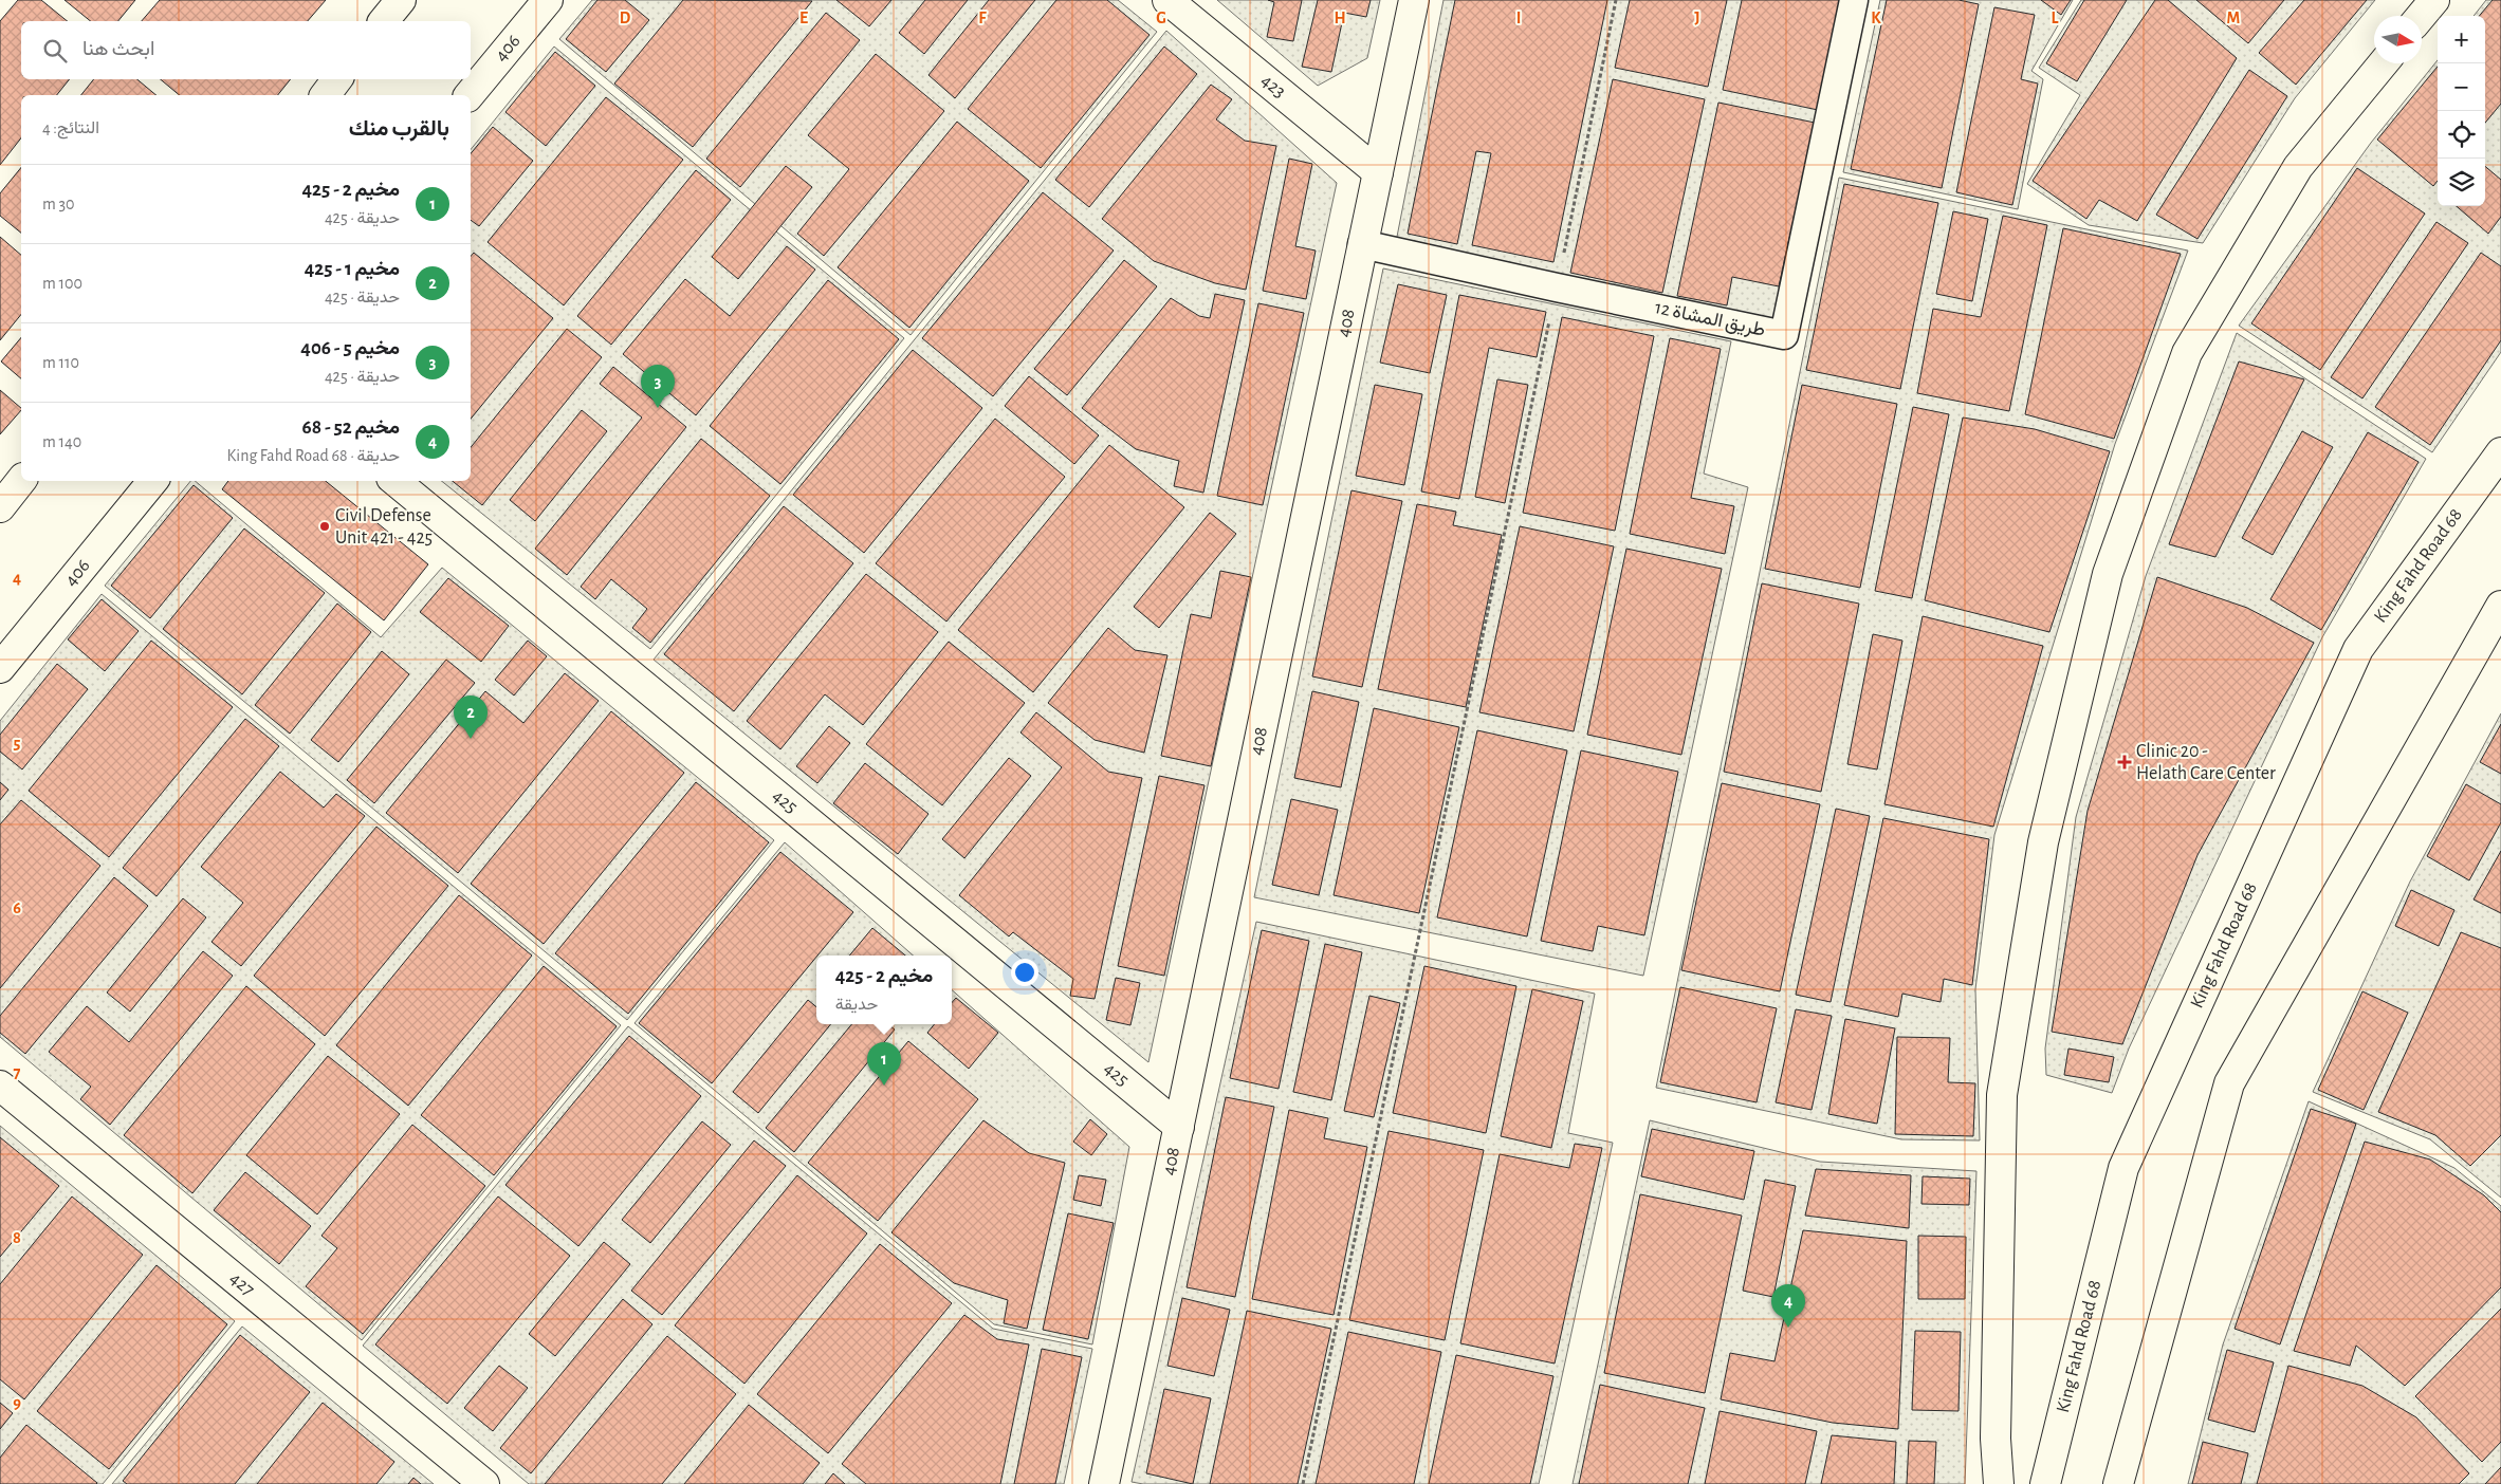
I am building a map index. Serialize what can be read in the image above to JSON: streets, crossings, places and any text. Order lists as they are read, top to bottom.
{
  "streets": {
    "street": [
      "406",
      "423",
      "طريق المشاة 12",
      "408",
      "King Fahd Road 68",
      "425",
      "427"
    ]
  },
  "crossings": [
    ["423", "408"],
    ["طريق المشاة 12", "408"],
    ["408", "425"]
  ],
  "places": {
    "other": ["Civil Defense Unit 421 - 425"],
    "health": ["Clinic 20 - Helath Care Center"]
  },
  "north": "right",
  "page": {
    "map_buttons": ["+", "−"],
    "search": "ابحث هنا",
    "heading": ["بالقرب منك", "النتائج: 4"],
    "list": [
      {
        "mark": "1",
        "name": "مخيم 2 - 425",
        "note": "حديقة · 425",
        "value": "30 m"
      },
      {
        "mark": "2",
        "name": "مخيم 1 - 425",
        "note": "حديقة · 425",
        "value": "100 m"
      },
      {
        "mark": "3",
        "name": "مخيم 5 - 406",
        "note": "حديقة · 425",
        "value": "110 m"
      },
      {
        "mark": "4",
        "name": "مخيم 52 - 68",
        "note": "حديقة · King Fahd Road 68",
        "value": "140 m"
      }
    ],
    "pins": [
      "3",
      "2",
      "1",
      "4"
    ],
    "popup": ["مخيم 2 - 425", "حديقة"]
  },
  "grid": {
    "columns": [
      "D",
      "E",
      "F",
      "G",
      "H",
      "I",
      "J",
      "K",
      "L",
      "M"
    ],
    "rows": [
      "4",
      "5",
      "6",
      "7",
      "8",
      "9"
    ]
  }
}
